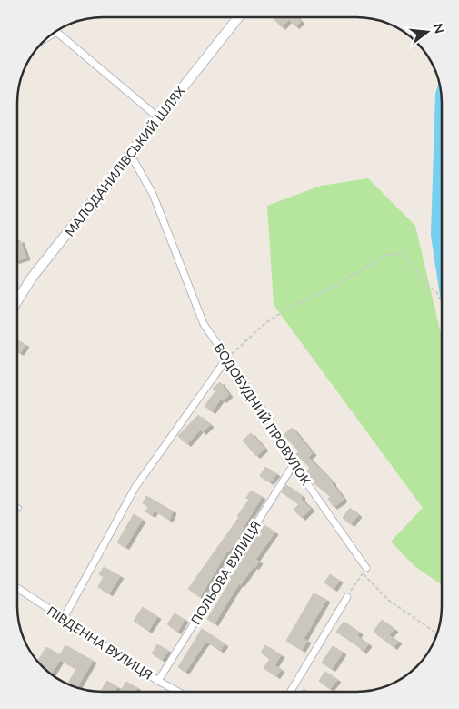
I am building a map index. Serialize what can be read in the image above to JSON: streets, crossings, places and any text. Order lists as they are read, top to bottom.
{
  "streets": {
    "main road": ["МАЛОДАНИЛІВСЬКИЙ ШЛЯХ"],
    "street": ["ВОДОБУДНИЙ ПРОВУЛОК", "ПОЛЬОВА ВУЛИЦЯ", "ПІВДЕННА ВУЛИЦЯ"]
  },
  "crossings": [
    ["МАЛОДАНИЛІВСЬКИЙ ШЛЯХ", "ВОДОБУДНИЙ ПРОВУЛОК"],
    ["ВОДОБУДНИЙ ПРОВУЛОК", "ПОЛЬОВА ВУЛИЦЯ"],
    ["ПОЛЬОВА ВУЛИЦЯ", "ПІВДЕННА ВУЛИЦЯ"]
  ],
  "north": "right"
}
